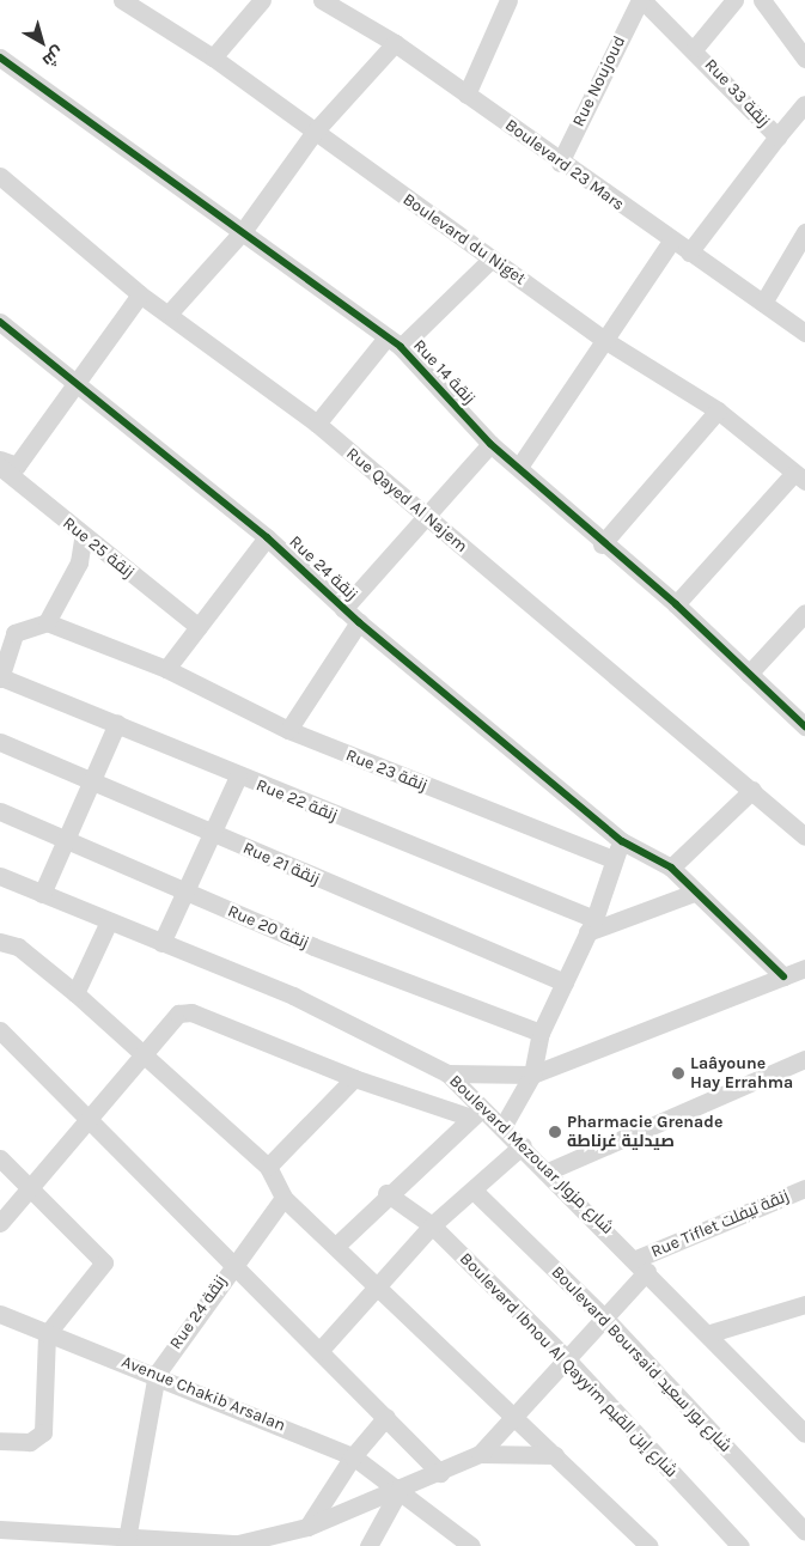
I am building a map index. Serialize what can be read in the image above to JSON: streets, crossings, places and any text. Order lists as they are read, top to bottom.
{
  "streets": {
    "street": [
      "Rue Noujoud",
      "Rue 33 زنقة",
      "Boulevard 23 Mars",
      "Boulevard du Niget",
      "Rue 14 زنقة",
      "Rue Qayed Al Najem",
      "Rue 25 زنقة",
      "Rue 24 زنقة",
      "Rue 23 زنقة",
      "Rue 22 زنقة",
      "Rue 21 زنقة",
      "Rue 20 زنقة",
      "Boulevard Mezouar شارع مزوار",
      "Rue Tiflet زنقة تيفلت",
      "Boulevard Boursaid شارع بور سعيد",
      "Boulevard Ibnou Al Qayyim شارع إبن القيم",
      "Avenue Chakib Arsalan"
    ]
  },
  "crossings": [
    ["Rue Noujoud", "Rue 33 زنقة"],
    ["Rue Noujoud", "Boulevard 23 Mars"],
    ["Rue 33 زنقة", "Boulevard 23 Mars"],
    ["Rue 24 زنقة", "Avenue Chakib Arsalan"],
    ["Boulevard Mezouar شارع مزوار", "Rue Tiflet زنقة تيفلت"]
  ],
  "places": ["Laâyoune Hay Errahma", "Pharmacie Grenade صيدلية غرناطة"],
  "north": "bottom right"
}
